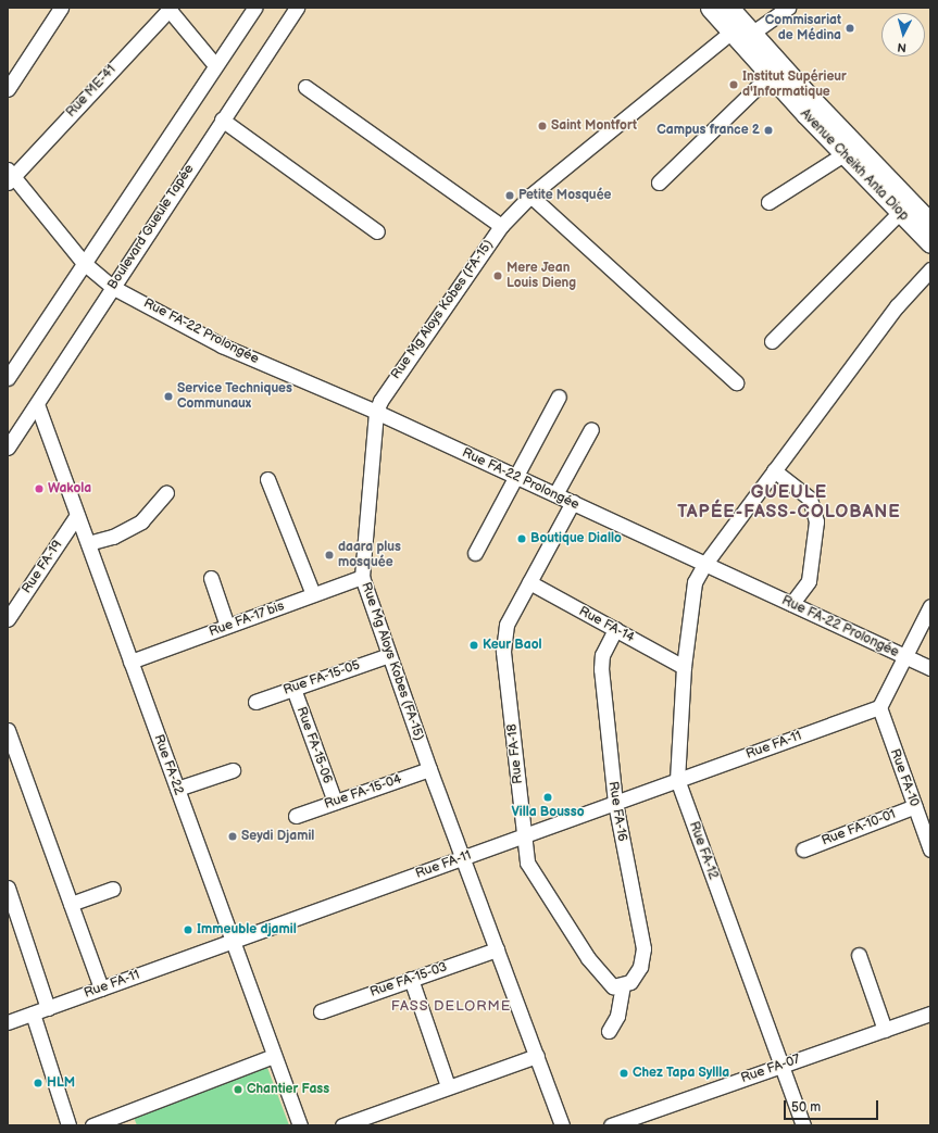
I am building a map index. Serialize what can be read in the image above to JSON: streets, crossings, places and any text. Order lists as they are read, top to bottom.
{
  "streets": {
    "main road": ["Avenue Cheikh Anta Diop"],
    "street": [
      "Rue ME-41",
      "Boulevard Gueule Tapée",
      "Rue Mg Aloys Kobes (FA-15)",
      "Rue FA-22 Prolongée",
      "Rue FA-19",
      "Rue FA-17 bis",
      "Rue FA-14",
      "Rue FA-15-05",
      "Rue FA-15-06",
      "Rue FA-11",
      "Rue FA-18",
      "Rue FA-22",
      "Rue FA-10",
      "Rue FA-15-04",
      "Rue FA-16",
      "Rue FA-10-01",
      "Rue FA-12",
      "Rue FA-15-03",
      "Rue FA-07"
    ]
  },
  "crossings": [
    ["Avenue Cheikh Anta Diop", "Rue Mg Aloys Kobes (FA-15)"],
    ["Boulevard Gueule Tapée", "Rue FA-22 Prolongée"],
    ["Boulevard Gueule Tapée", "Rue FA-22"],
    ["Rue Mg Aloys Kobes (FA-15)", "Rue FA-22 Prolongée"],
    ["Rue Mg Aloys Kobes (FA-15)", "Rue FA-17 bis"],
    ["Rue Mg Aloys Kobes (FA-15)", "Rue FA-15-05"],
    ["Rue Mg Aloys Kobes (FA-15)", "Rue FA-11"],
    ["Rue Mg Aloys Kobes (FA-15)", "Rue FA-15-04"],
    ["Rue Mg Aloys Kobes (FA-15)", "Rue FA-15-03"],
    ["Rue FA-22 Prolongée", "Rue FA-18"],
    ["Rue FA-22 Prolongée", "Rue FA-12"],
    ["Rue FA-19", "Rue FA-22"],
    ["Rue FA-17 bis", "Rue FA-22"],
    ["Rue FA-14", "Rue FA-18"],
    ["Rue FA-14", "Rue FA-16"],
    ["Rue FA-14", "Rue FA-12"],
    ["Rue FA-15-05", "Rue FA-15-06"],
    ["Rue FA-15-06", "Rue FA-15-04"],
    ["Rue FA-11", "Rue FA-18"],
    ["Rue FA-11", "Rue FA-22"],
    ["Rue FA-11", "Rue FA-10"],
    ["Rue FA-11", "Rue FA-16"],
    ["Rue FA-11", "Rue FA-12"],
    ["Rue FA-18", "Rue FA-16"],
    ["Rue FA-10", "Rue FA-10-01"],
    ["Rue FA-12", "Rue FA-07"]
  ],
  "districts": ["GUEULE TAPÉE-FASS-COLOBANE", "FASS DELORME"],
  "places": [
    "Commisariat de Médina",
    "Institut Supérieur d'Informatique",
    "Saint Montfort",
    "Campus france 2",
    "Petite Mosquée",
    "Mere Jean Louis Dieng",
    "Service Techniques Communaux",
    "Wakola",
    "Boutique Diallo",
    "daara plus mosquée",
    "Keur Baol",
    "Villa Bousso",
    "Seydi Djamil",
    "Immeuble djamil",
    "Chez Tapa Syllla",
    "HLM",
    "Chantier Fass"
  ],
  "scale_bar": "50 m",
  "north": "bottom"
}
